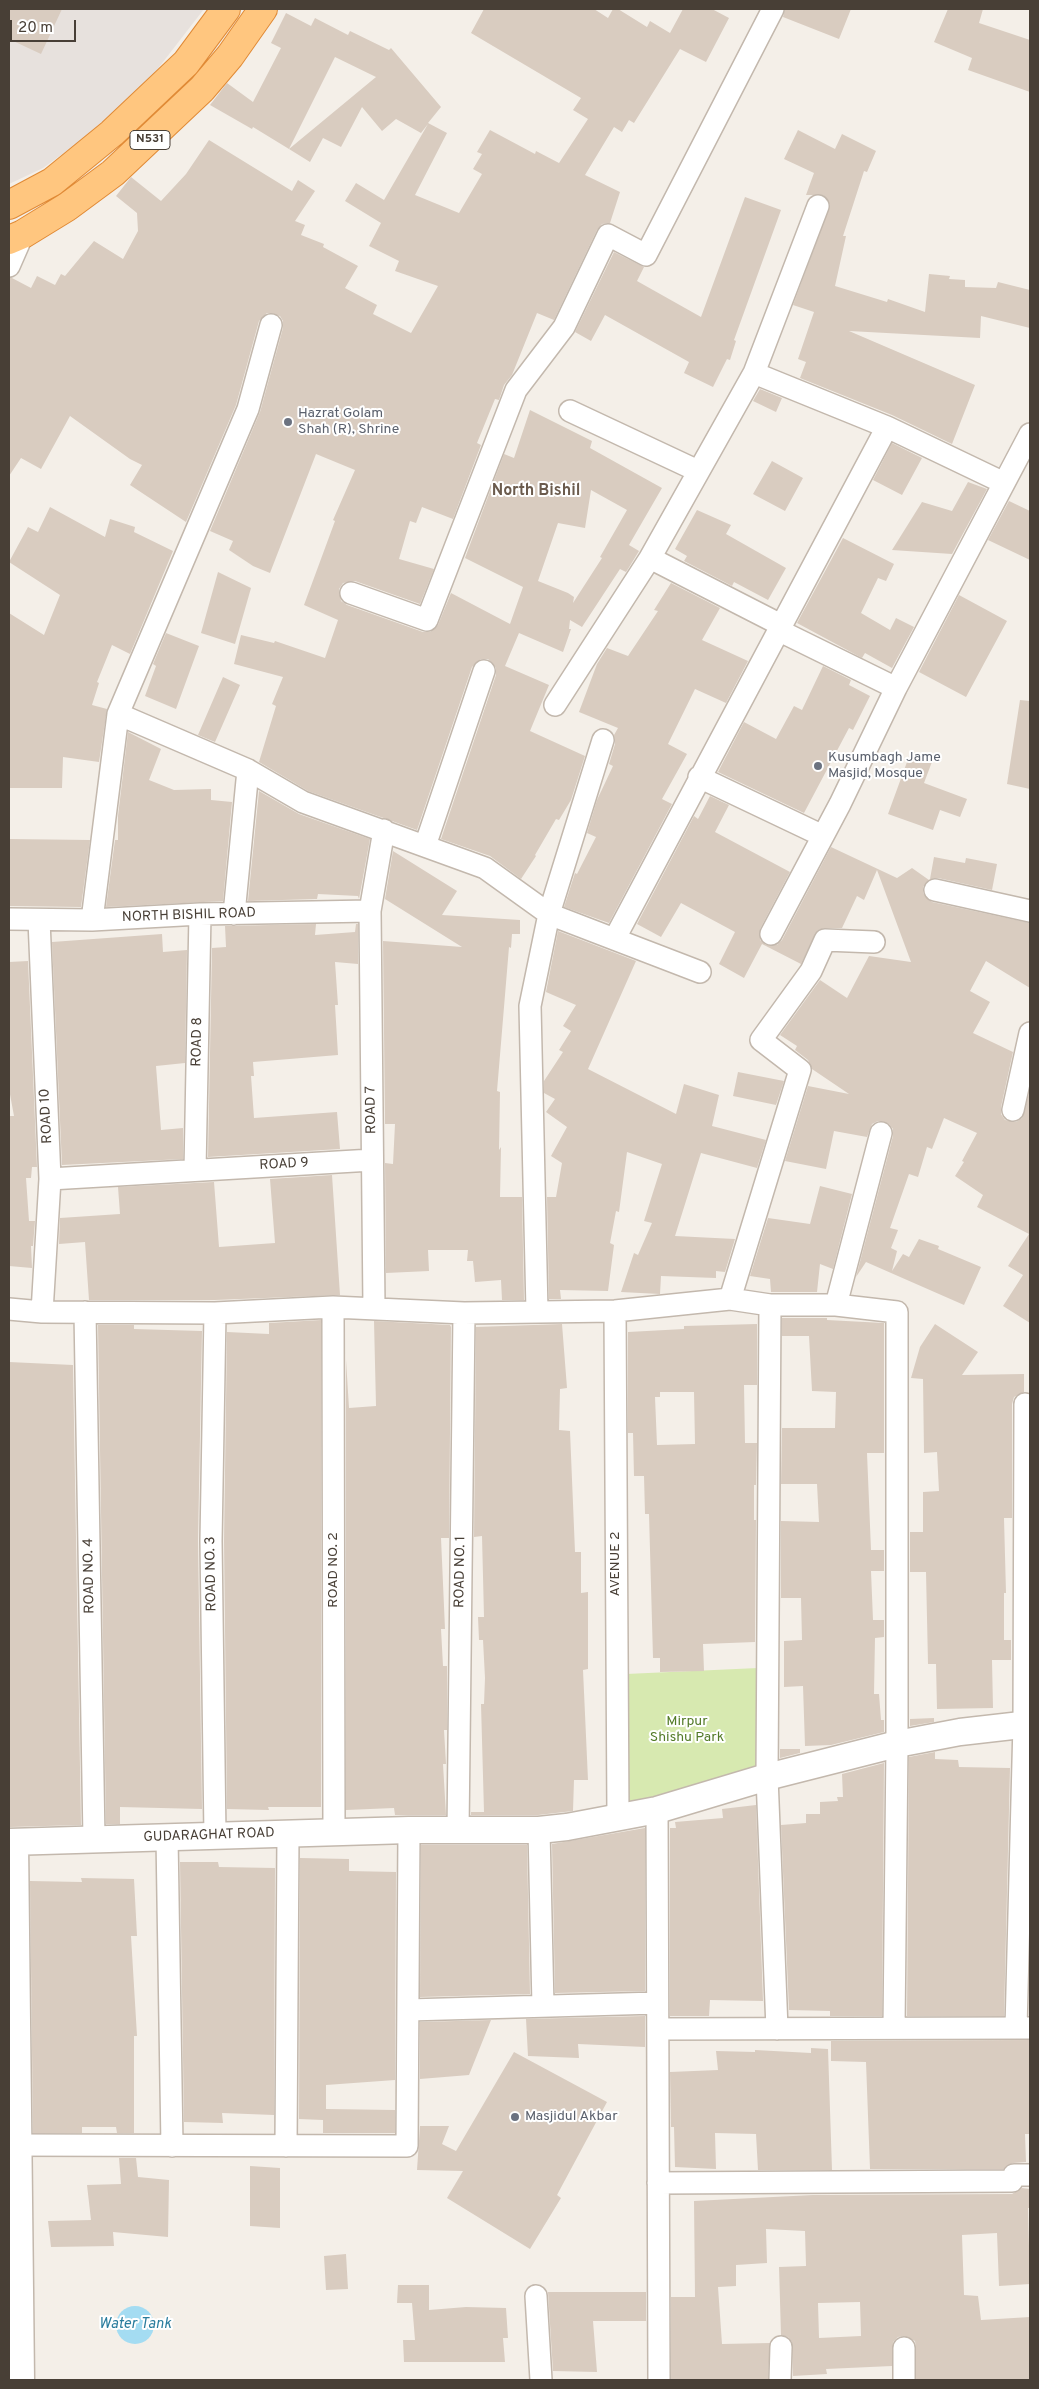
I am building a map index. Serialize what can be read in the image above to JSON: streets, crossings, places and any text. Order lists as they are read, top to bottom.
{
  "streets": {
    "highway": ["N531"],
    "street": [
      "NORTH BISHIL ROAD",
      "ROAD 8",
      "ROAD 7",
      "ROAD 10",
      "ROAD 9",
      "AVENUE 2",
      "ROAD NO. 2",
      "ROAD NO. 1",
      "ROAD NO. 3",
      "ROAD NO. 4",
      "GUDARAGHAT ROAD"
    ]
  },
  "crossings": [
    ["NORTH BISHIL ROAD", "ROAD 8"],
    ["NORTH BISHIL ROAD", "ROAD 7"],
    ["NORTH BISHIL ROAD", "ROAD 10"],
    ["ROAD 8", "ROAD 9"],
    ["ROAD 7", "ROAD 9"],
    ["ROAD 10", "ROAD 9"],
    ["AVENUE 2", "GUDARAGHAT ROAD"],
    ["ROAD NO. 2", "GUDARAGHAT ROAD"],
    ["ROAD NO. 1", "GUDARAGHAT ROAD"],
    ["ROAD NO. 3", "GUDARAGHAT ROAD"],
    ["ROAD NO. 4", "GUDARAGHAT ROAD"]
  ],
  "districts": ["North Bishil"],
  "water": ["Water Tank"],
  "parks": ["Mirpur Shishu Park"],
  "places": ["Hazrat Golam Shah (R), Shrine", "Kusumbagh Jame Masjid, Mosque", "Masjidul Akbar"],
  "scale_bar": "20 m"
}
